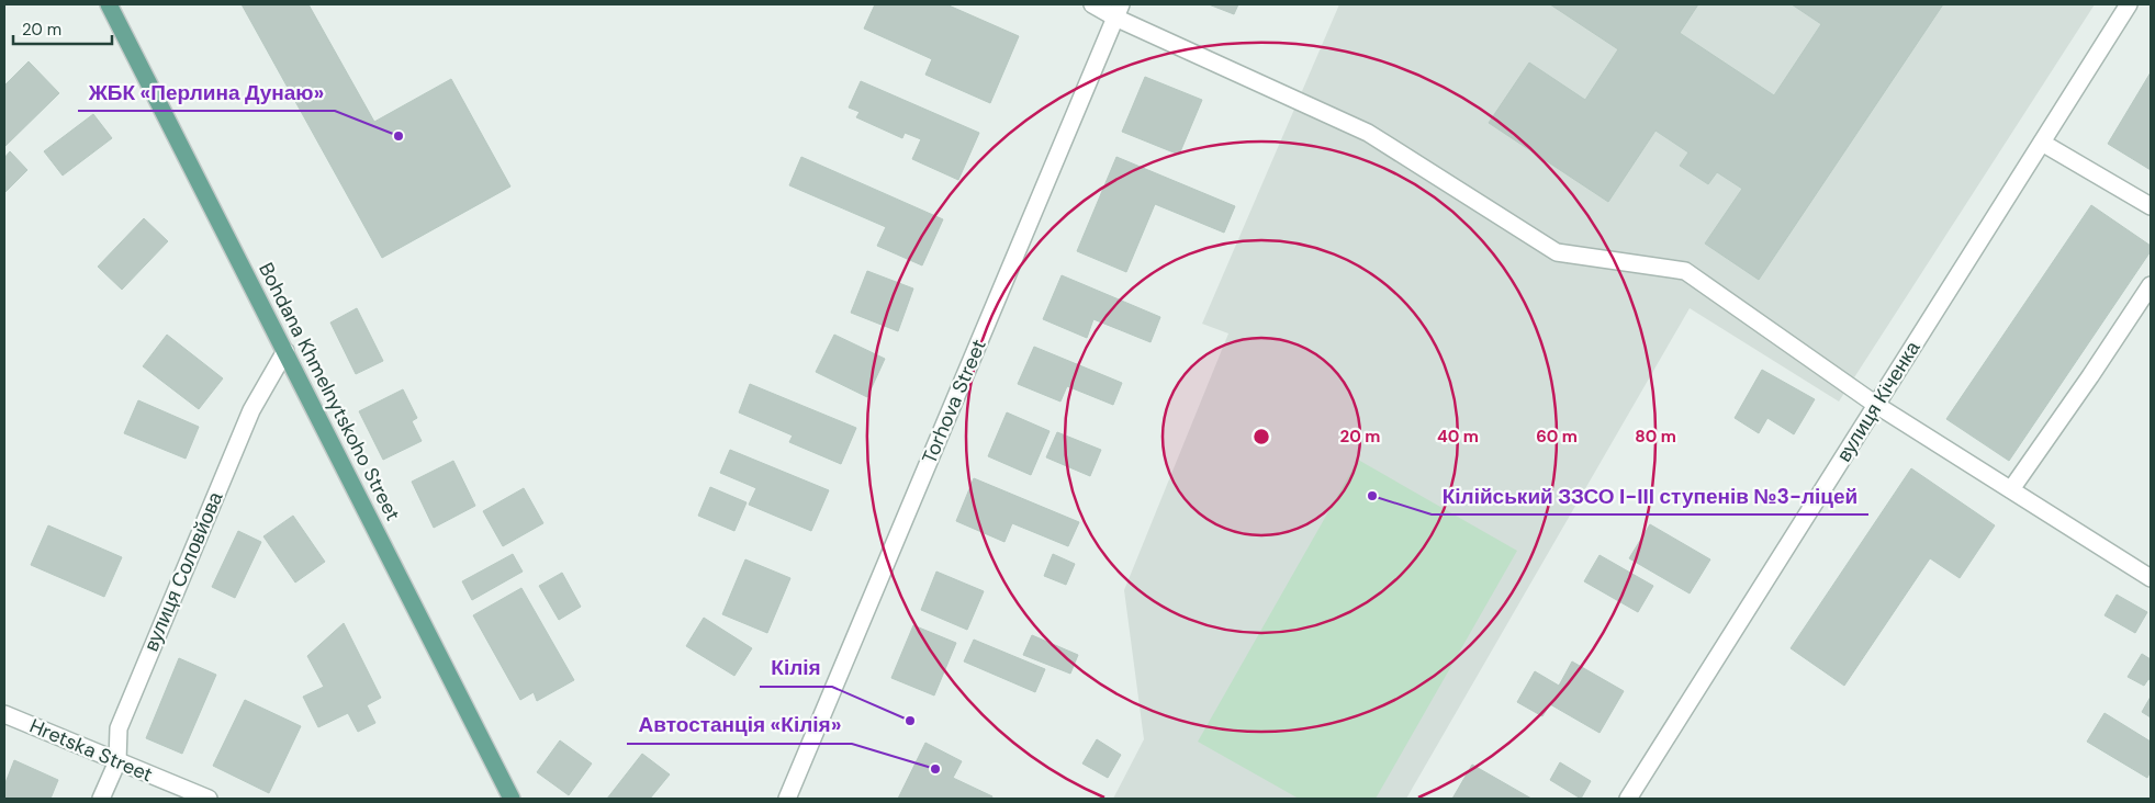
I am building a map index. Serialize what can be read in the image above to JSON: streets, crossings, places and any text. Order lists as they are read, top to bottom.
{
  "streets": {
    "main road": ["Bohdana Khmelnytskoho Street"],
    "street": [
      "Torhova Street",
      "вулиця Кіченка",
      "вулиця Соловйова",
      "Hretska Street"
    ]
  },
  "crossings": [
    ["Bohdana Khmelnytskoho Street", "вулиця Соловйова"],
    ["вулиця Соловйова", "Hretska Street"]
  ],
  "places": [
    "ЖБК «Перлина Дунаю»",
    "Кілійський ЗЗСО І-ІІІ ступенів №3-ліцей",
    "Кілія",
    "Автостанція «Кілія»"
  ],
  "scale_bar": "20 m",
  "rings": [
    "20 m",
    "40 m",
    "60 m",
    "80 m"
  ]
}
